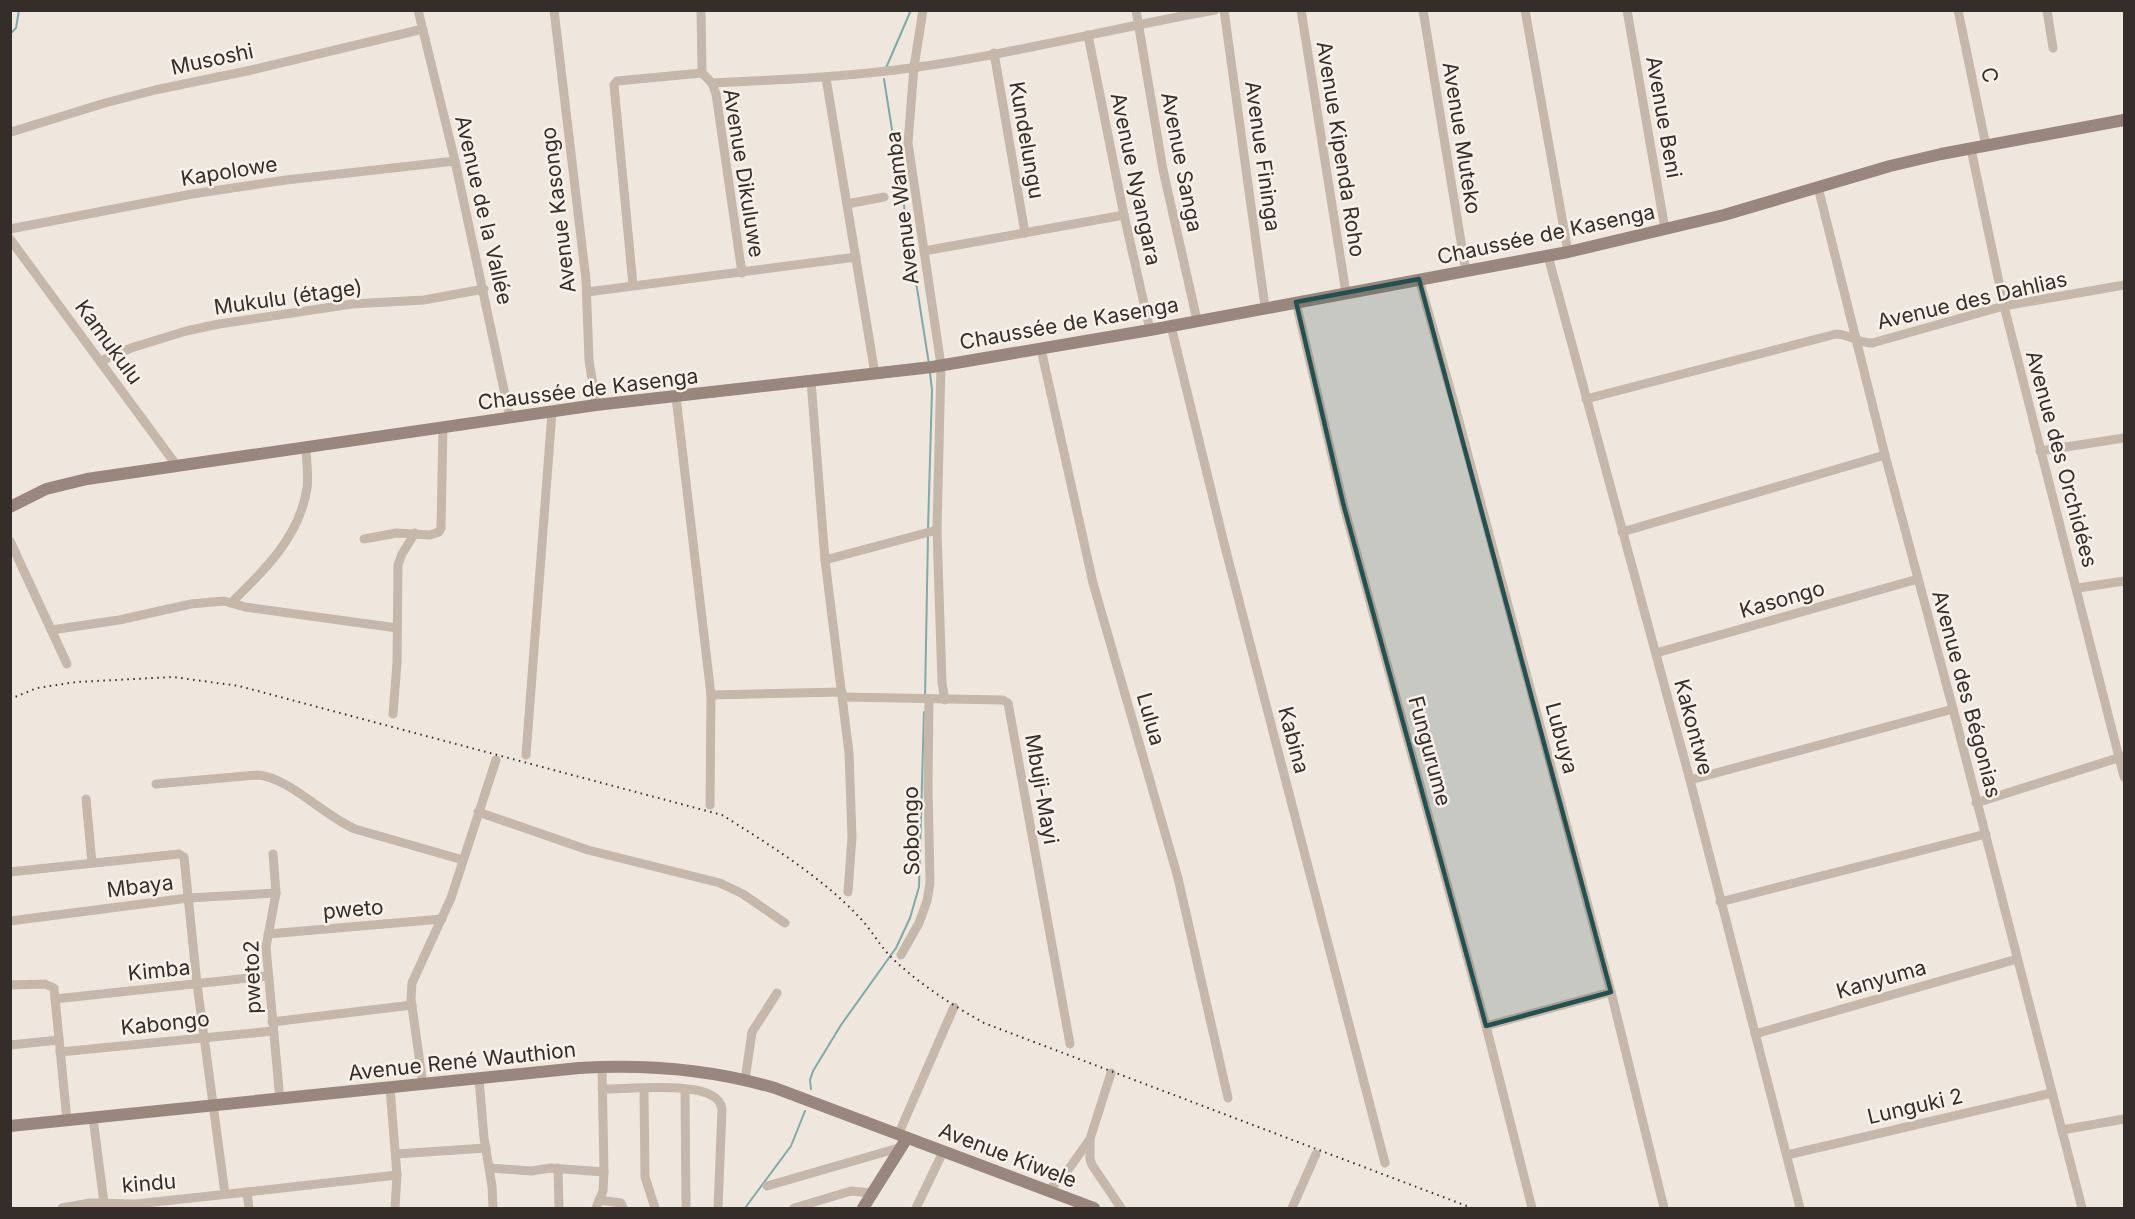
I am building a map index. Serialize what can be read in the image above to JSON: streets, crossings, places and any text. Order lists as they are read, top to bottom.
{
  "streets": {
    "main road": ["Chaussée de Kasenga", "Avenue René Wauthion", "Avenue Kiwele"],
    "street": [
      "Musoshi",
      "C",
      "Avenue Beni",
      "Avenue Muteko",
      "Kundelungu",
      "Avenue Kipenda Roho",
      "Avenue Fininga",
      "Avenue Sanga",
      "Kapolowe",
      "Avenue Dikuluwe",
      "Avenue Nyangara",
      "Avenue Wamba",
      "Avenue de la Vallée",
      "Avenue Kasongo",
      "Mukulu (étage)",
      "Avenue des Dahlias",
      "Kamukulu",
      "Avenue des Orchidées",
      "Kasongo",
      "Avenue des Bégonias",
      "Lulua",
      "Kakontwe",
      "Lubuya",
      "Kabina",
      "Fungurume",
      "Mbuji-Mayi",
      "Sobongo",
      "Mbaya",
      "pweto",
      "Kimba",
      "pweto2",
      "Kanyuma",
      "Kabongo",
      "Lunguki 2",
      "kindu"
    ]
  },
  "crossings": [
    ["Musoshi", "Avenue de la Vallée"],
    ["C", "Chaussée de Kasenga"],
    ["Avenue Beni", "Chaussée de Kasenga"],
    ["Avenue Muteko", "Chaussée de Kasenga"],
    ["Avenue Kipenda Roho", "Chaussée de Kasenga"],
    ["Avenue Fininga", "Chaussée de Kasenga"],
    ["Avenue Sanga", "Chaussée de Kasenga"],
    ["Kapolowe", "Avenue de la Vallée"],
    ["Avenue Nyangara", "Chaussée de Kasenga"],
    ["Avenue Wamba", "Chaussée de Kasenga"],
    ["Avenue Wamba", "Mbuji-Mayi"],
    ["Avenue de la Vallée", "Chaussée de Kasenga"],
    ["Avenue de la Vallée", "Mukulu (étage)"],
    ["Avenue Kasongo", "Chaussée de Kasenga"],
    ["Chaussée de Kasenga", "Kamukulu"],
    ["Chaussée de Kasenga", "Avenue des Orchidées"],
    ["Chaussée de Kasenga", "Avenue des Bégonias"],
    ["Chaussée de Kasenga", "Lulua"],
    ["Chaussée de Kasenga", "Kakontwe"],
    ["Chaussée de Kasenga", "Lubuya"],
    ["Chaussée de Kasenga", "Kabina"],
    ["Chaussée de Kasenga", "Fungurume"],
    ["Mukulu (étage)", "Kamukulu"],
    ["Avenue des Dahlias", "Avenue des Orchidées"],
    ["Avenue des Dahlias", "Avenue des Bégonias"],
    ["Avenue des Dahlias", "Kakontwe"],
    ["Kasongo", "Avenue des Bégonias"],
    ["Kasongo", "Kakontwe"],
    ["Avenue des Bégonias", "Kanyuma"],
    ["Avenue des Bégonias", "Lunguki 2"],
    ["Kakontwe", "Kanyuma"],
    ["Kakontwe", "Lunguki 2"],
    ["Mbuji-Mayi", "Sobongo"],
    ["Mbaya", "pweto2"],
    ["pweto", "pweto2"],
    ["Kimba", "pweto2"],
    ["pweto2", "Kabongo"],
    ["pweto2", "Avenue René Wauthion"],
    ["Avenue René Wauthion", "Avenue Kiwele"],
    ["Avenue René Wauthion", "kindu"]
  ]
}
